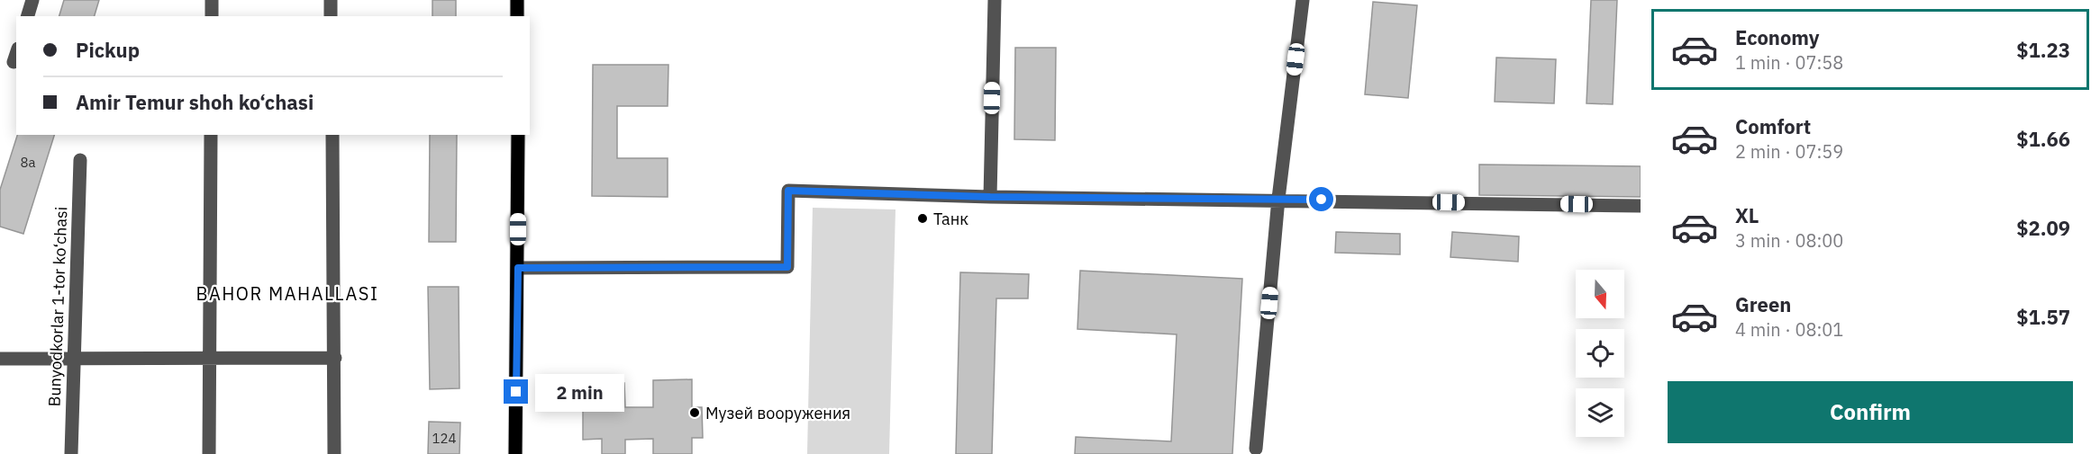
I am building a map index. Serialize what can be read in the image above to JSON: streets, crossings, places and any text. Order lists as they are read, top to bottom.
{
  "streets": {
    "street": ["Bunyodkorlar 1-tor ko‘chasi"]
  },
  "districts": ["BAHOR MAHALLASI"],
  "places": ["Танк", "Музей вооружения"],
  "house_numbers": ["8a", "124"],
  "north": "bottom",
  "page": {
    "list": [
      {
        "name": "Economy",
        "note": "1 min · 07:58",
        "value": "$1.23"
      },
      {
        "name": "Comfort",
        "note": "2 min · 07:59",
        "value": "$1.66"
      },
      {
        "name": "XL",
        "note": "3 min · 08:00",
        "value": "$2.09"
      },
      {
        "name": "Green",
        "note": "4 min · 08:01",
        "value": "$1.57"
      }
    ],
    "banner": ["Pickup", "Amir Temur shoh ko‘chasi"],
    "buttons": "Confirm",
    "bubble": "2 min"
  }
}
